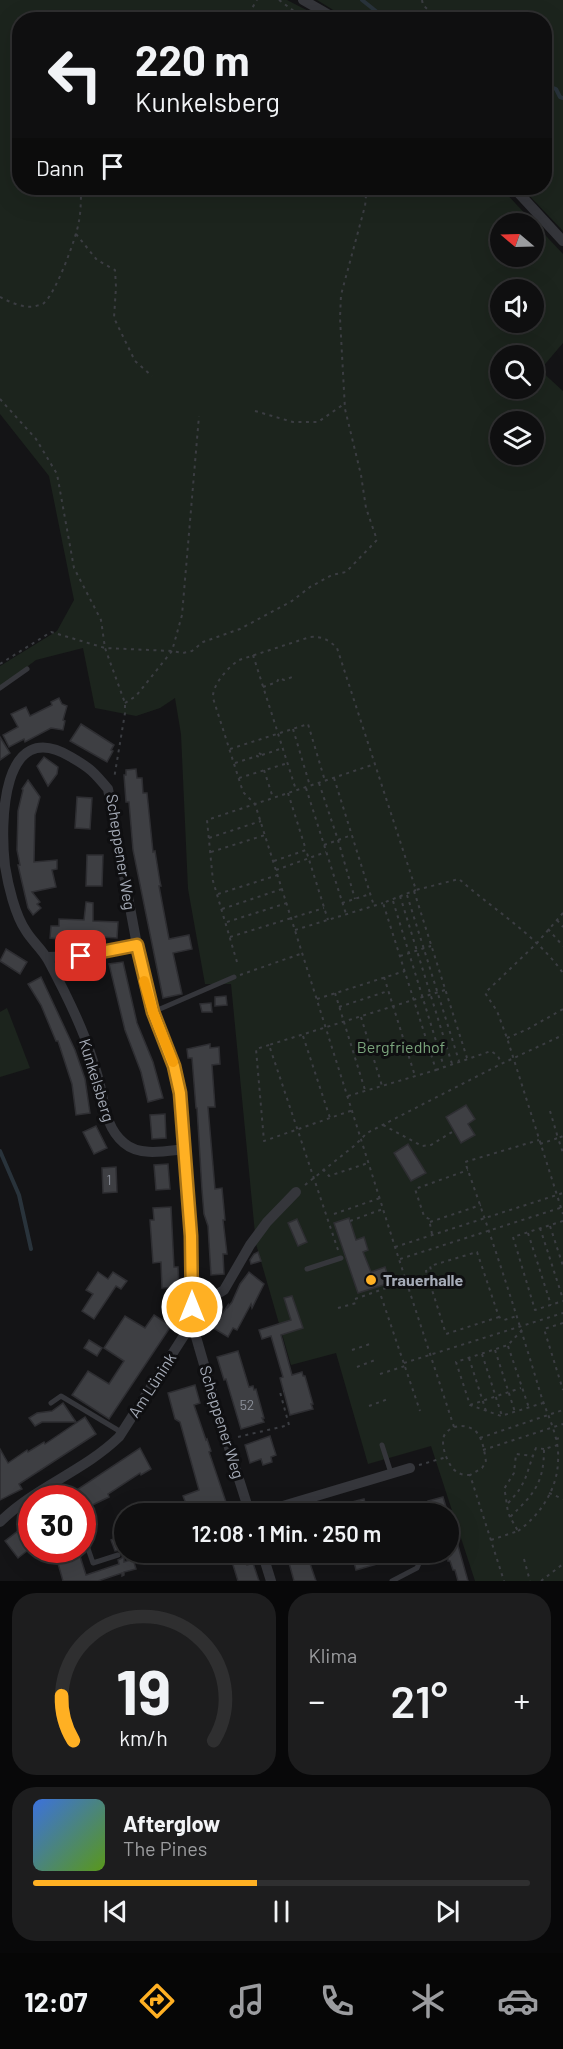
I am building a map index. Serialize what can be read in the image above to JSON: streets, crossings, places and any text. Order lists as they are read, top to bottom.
{
  "streets": {
    "street": ["Scheppener Weg", "Kunkelsberg", "Am Lünink"]
  },
  "crossings": [
    ["Scheppener Weg", "Kunkelsberg"],
    ["Scheppener Weg", "Am Lünink"]
  ],
  "parks": ["Bergfriedhof"],
  "places": ["Trauerhalle"],
  "house_numbers": ["1", "52"],
  "north": "left",
  "page": {
    "turn": ["220 m", "Kunkelsberg"],
    "then": "Dann",
    "limit": "30",
    "trip": "12:08 · 1 Min. · 250 m",
    "tile": "Klima",
    "heat": ["−", "21°", "+"],
    "song": ["Afterglow", "The Pines"],
    "tabs": "12:07",
    "gauge": ["19", "km/h"]
  }
}
